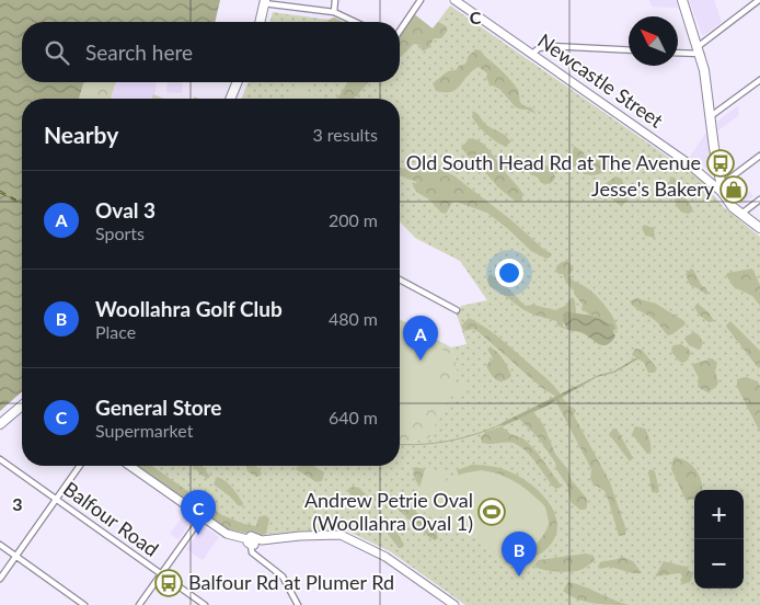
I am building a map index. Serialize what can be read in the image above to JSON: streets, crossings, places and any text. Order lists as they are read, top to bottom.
{
  "streets": {
    "main road": ["Newcastle Street"],
    "street": ["Balfour Road"]
  },
  "places": {
    "bus stop": ["Old South Head Rd at The Avenue", "Balfour Rd at Plumer Rd"],
    "shop": ["Jesse's Bakery"],
    "sports": ["Andrew Petrie Oval (Woollahra Oval 1)"]
  },
  "north": "top left",
  "page": {
    "search": "Search here",
    "heading": ["Nearby", "3 results"],
    "list": [
      {
        "mark": "A",
        "name": "Oval 3",
        "note": "Sports",
        "value": "200 m"
      },
      {
        "mark": "B",
        "name": "Woollahra Golf Club",
        "note": "Place",
        "value": "480 m"
      },
      {
        "mark": "C",
        "name": "General Store",
        "note": "Supermarket",
        "value": "640 m"
      }
    ],
    "pins": ["A", "C", "B"],
    "map_buttons": ["+", "−"]
  },
  "grid": {
    "columns": ["C"],
    "rows": ["3"]
  }
}
